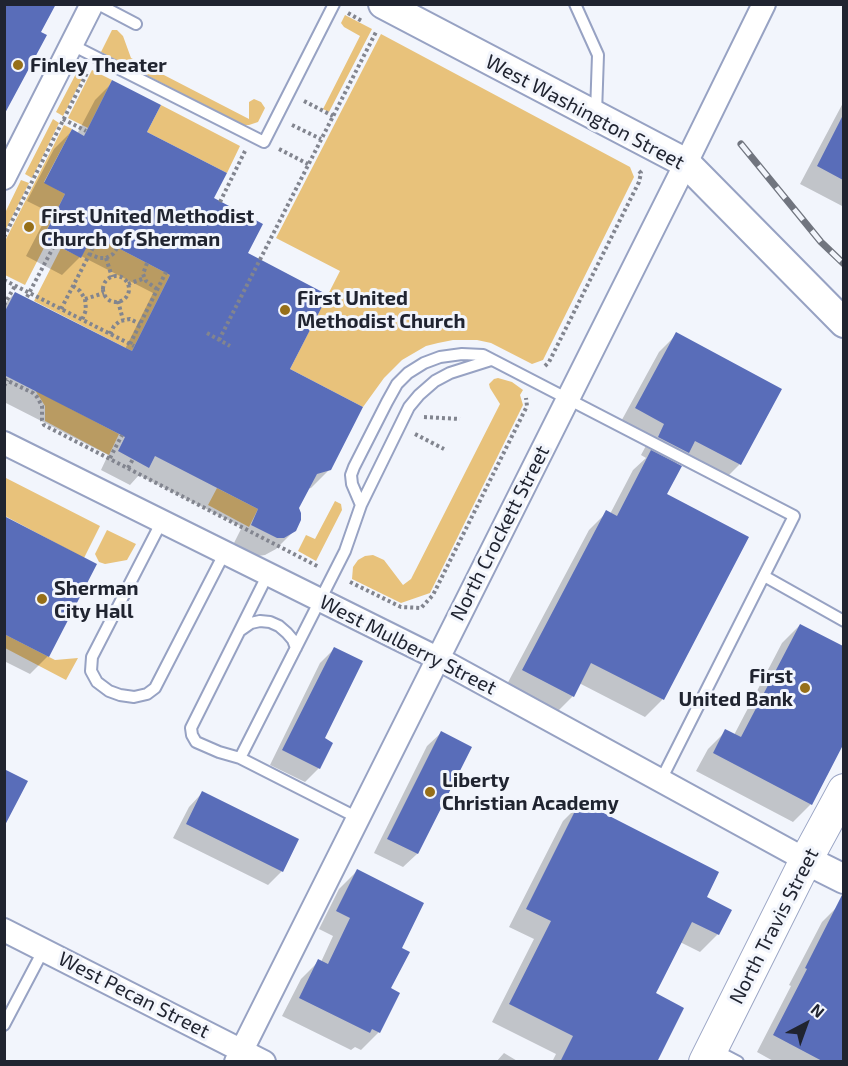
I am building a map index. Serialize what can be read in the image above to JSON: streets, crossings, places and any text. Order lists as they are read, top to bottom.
{
  "streets": {
    "main road": ["North Travis Street"],
    "street": [
      "West Washington Street",
      "North Crockett Street",
      "West Mulberry Street",
      "West Pecan Street"
    ]
  },
  "crossings": [
    ["West Washington Street", "North Crockett Street"],
    ["North Crockett Street", "West Mulberry Street"],
    ["North Crockett Street", "West Pecan Street"],
    ["West Mulberry Street", "North Travis Street"]
  ],
  "places": [
    "Finley Theater",
    "First United Methodist Church of Sherman",
    "First United Methodist Church",
    "Sherman City Hall",
    "First United Bank",
    "Liberty Christian Academy"
  ],
  "north": "top right"
}
